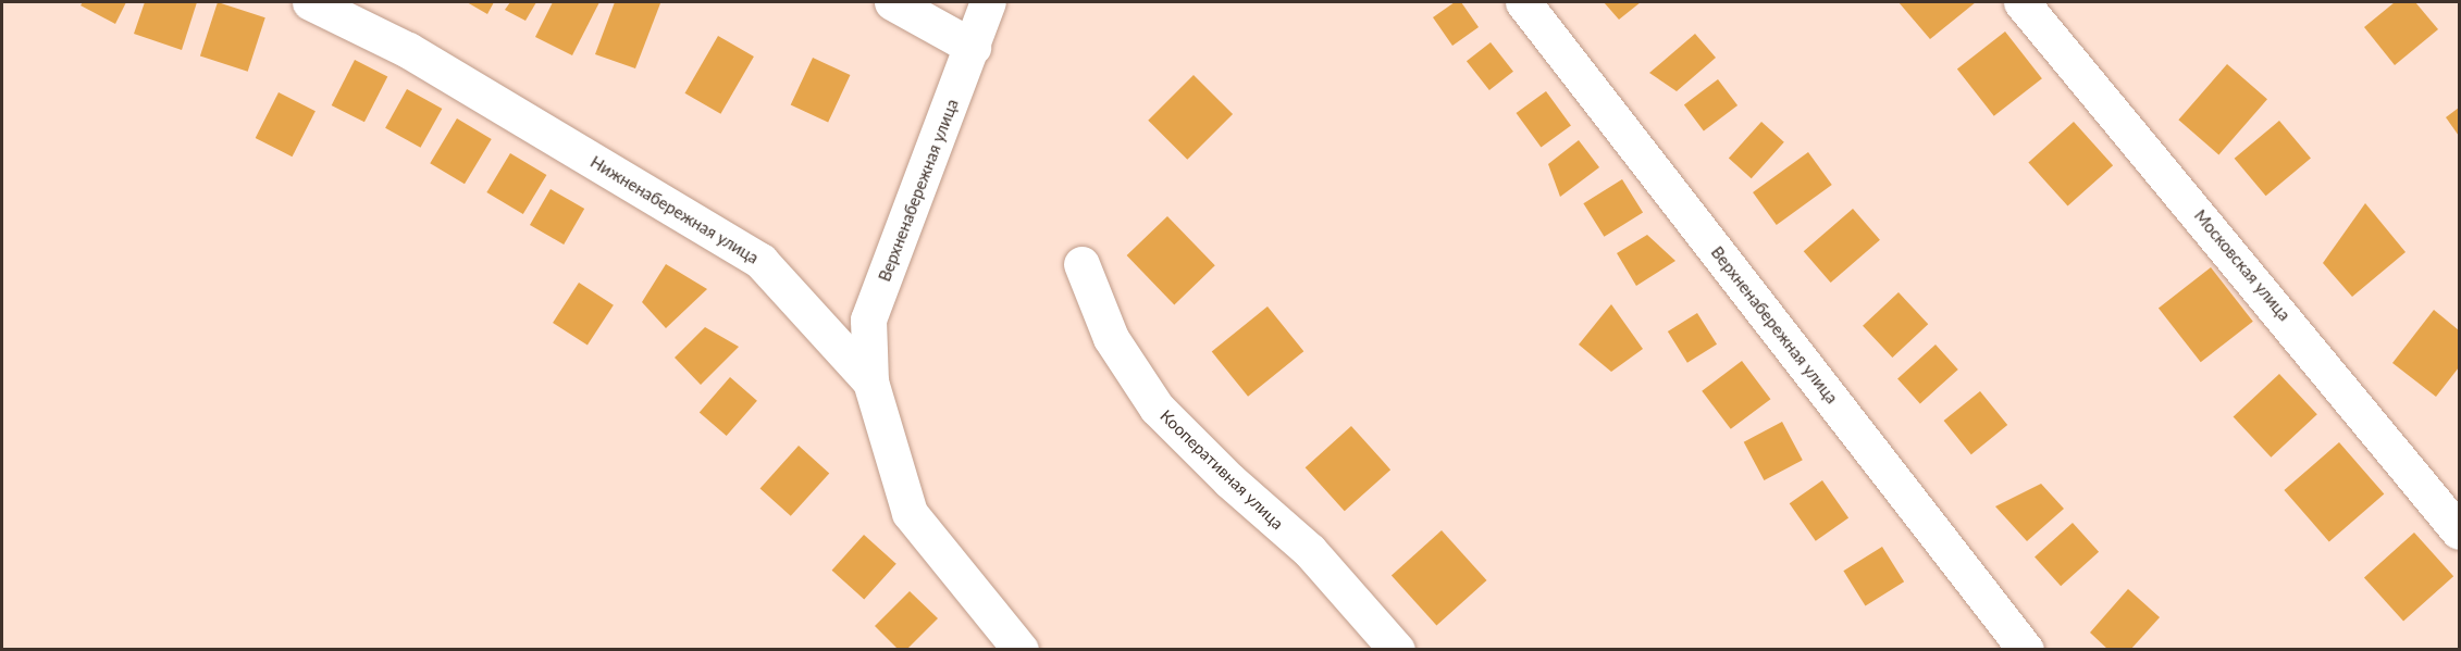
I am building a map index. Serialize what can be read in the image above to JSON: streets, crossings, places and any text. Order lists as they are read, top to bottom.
{
  "streets": {
    "street": [
      "Верхненабережная улица",
      "Нижненабережная улица",
      "Московская улица",
      "Кооперативная улица"
    ]
  },
  "crossings": [
    ["Верхненабережная улица", "Нижненабережная улица"]
  ]
}
